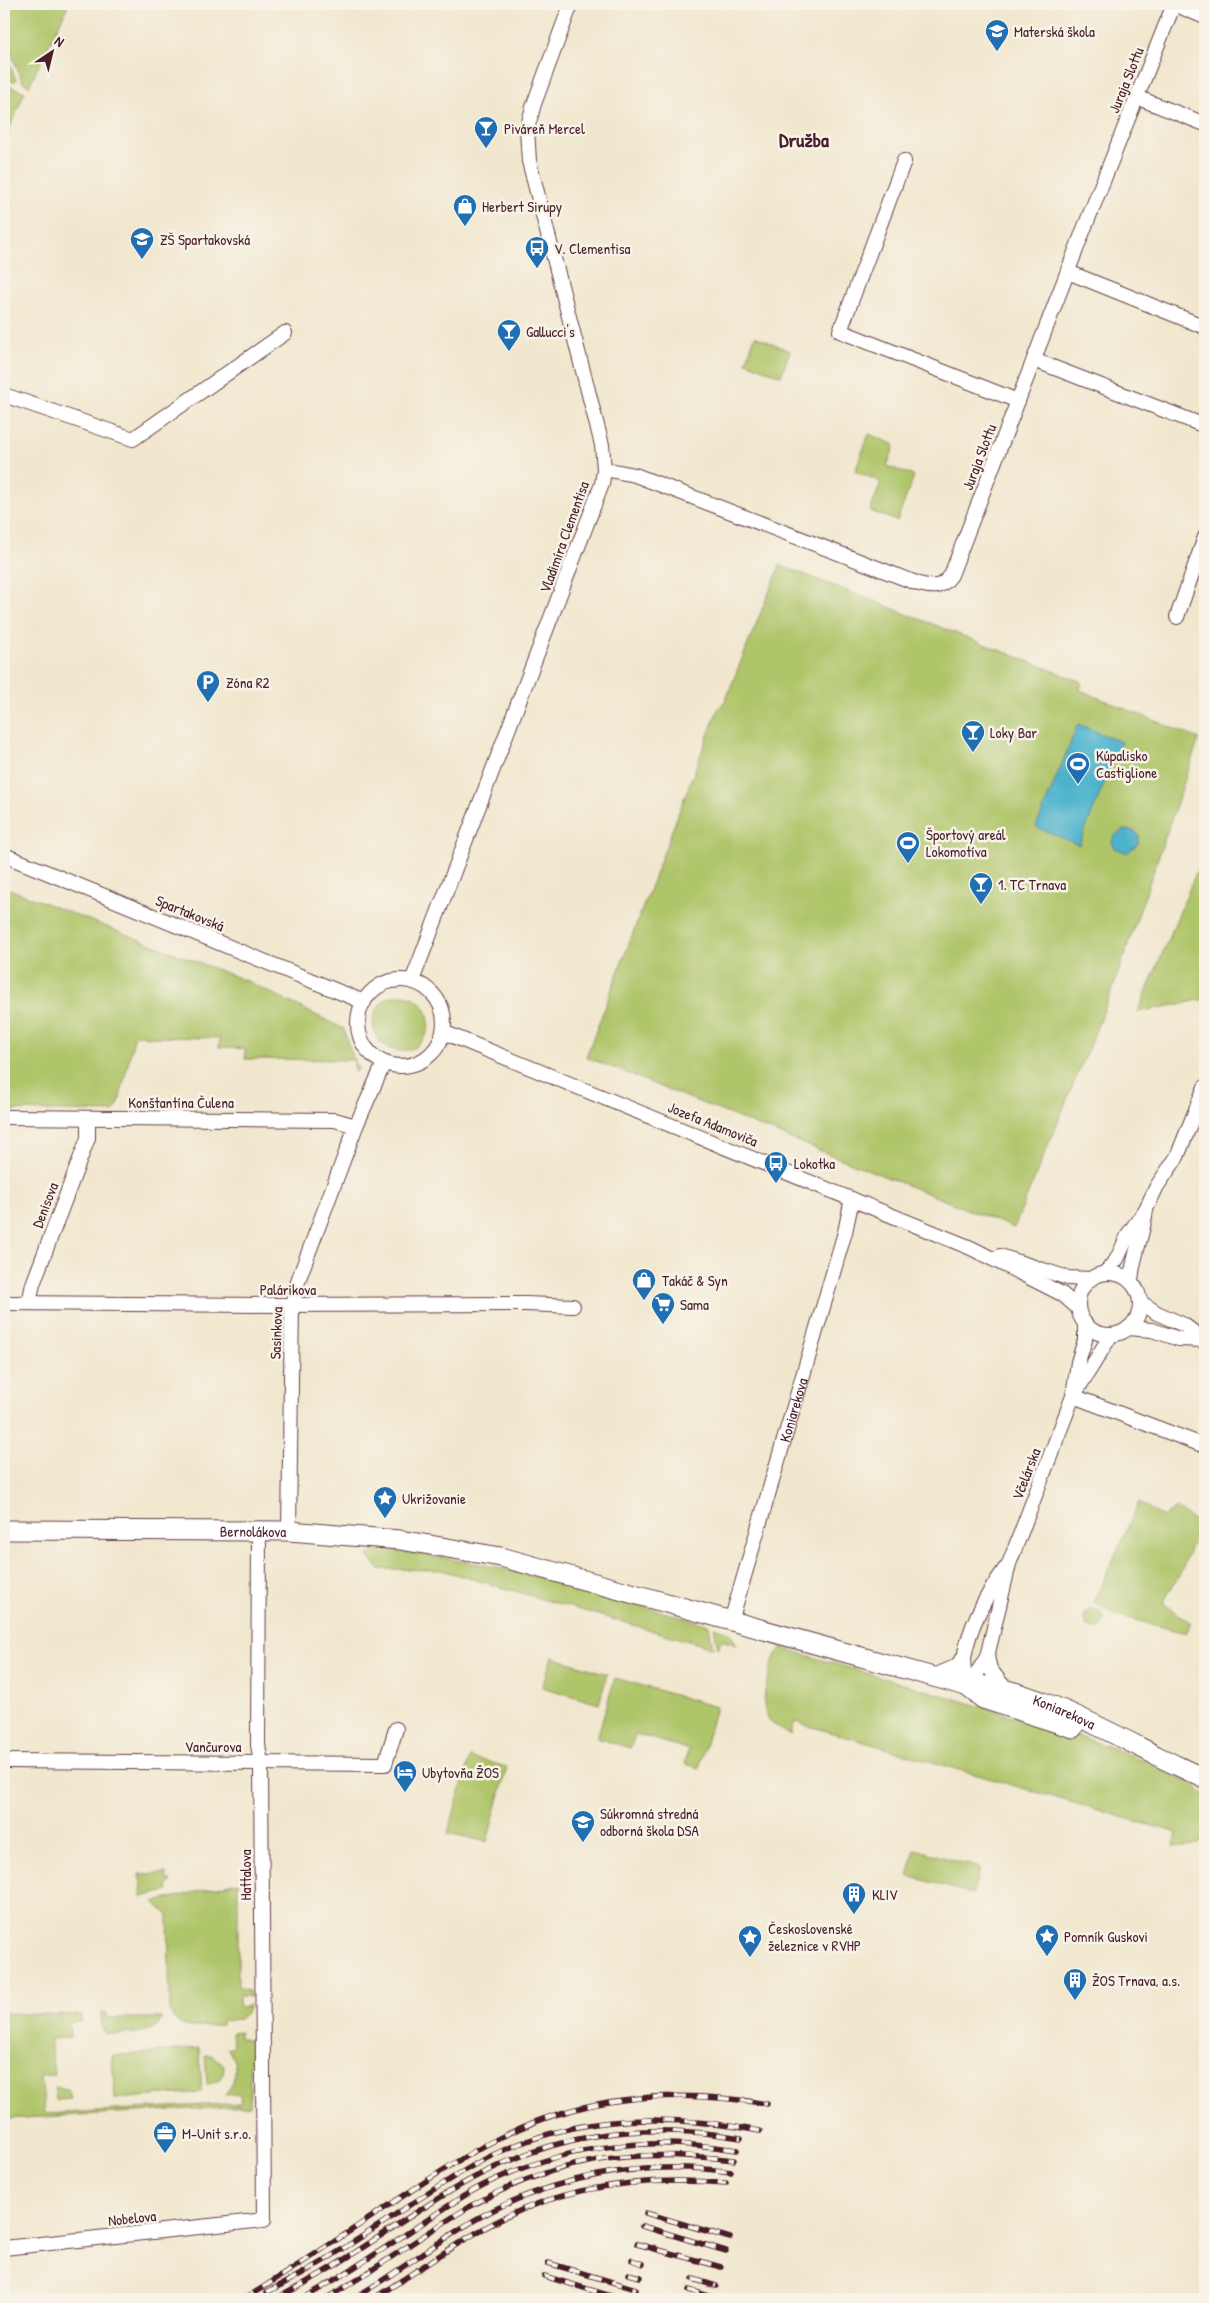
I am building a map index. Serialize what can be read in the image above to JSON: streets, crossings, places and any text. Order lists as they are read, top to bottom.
{
  "streets": {
    "street": [
      "Juraja Slottu",
      "Vladimíra Clementisa",
      "Spartakovská",
      "Konštantína Čulena",
      "Jozefa Adamoviča",
      "Denisova",
      "Palárikova",
      "Sasinkova",
      "Koniarekova",
      "Včelárska",
      "Bernolákova",
      "Vančurova",
      "Hattalova",
      "Nobelova"
    ]
  },
  "crossings": [
    ["Juraja Slottu", "Vladimíra Clementisa"],
    ["Vladimíra Clementisa", "Spartakovská"],
    ["Vladimíra Clementisa", "Jozefa Adamoviča"],
    ["Vladimíra Clementisa", "Sasinkova"],
    ["Spartakovská", "Jozefa Adamoviča"],
    ["Spartakovská", "Sasinkova"],
    ["Konštantína Čulena", "Denisova"],
    ["Konštantína Čulena", "Sasinkova"],
    ["Jozefa Adamoviča", "Sasinkova"],
    ["Jozefa Adamoviča", "Koniarekova"],
    ["Jozefa Adamoviča", "Včelárska"],
    ["Denisova", "Palárikova"],
    ["Palárikova", "Sasinkova"],
    ["Sasinkova", "Bernolákova"],
    ["Koniarekova", "Včelárska"],
    ["Koniarekova", "Bernolákova"],
    ["Bernolákova", "Hattalova"],
    ["Vančurova", "Hattalova"],
    ["Hattalova", "Nobelova"]
  ],
  "districts": ["Družba"],
  "places": {
    "school or university": ["Materská škola", "ZŠ Spartakovská", "Súkromná stredná odborná škola DSA"],
    "bar": [
      "Piváreň Mercel",
      "Gallucci's",
      "Loky Bar",
      "1. TC Trnava"
    ],
    "shop": ["Herbert Sirupy", "Takáč & Syn"],
    "bus stop": ["V. Clementisa", "Lokotka"],
    "parking": ["Zóna R2"],
    "sports": ["Kúpalisko Castiglione", "Športový areál Lokomotíva"],
    "supermarket": ["Sama"],
    "place": ["Ukrižovanie", "Pomník Guskovi", "Československé železnice v RVHP"],
    "hotel": ["Ubytovňa ŽOS"],
    "building": ["KLIV", "ŽOS Trnava, a.s."],
    "office": ["M-Unit s.r.o."]
  },
  "north": "top right"
}
